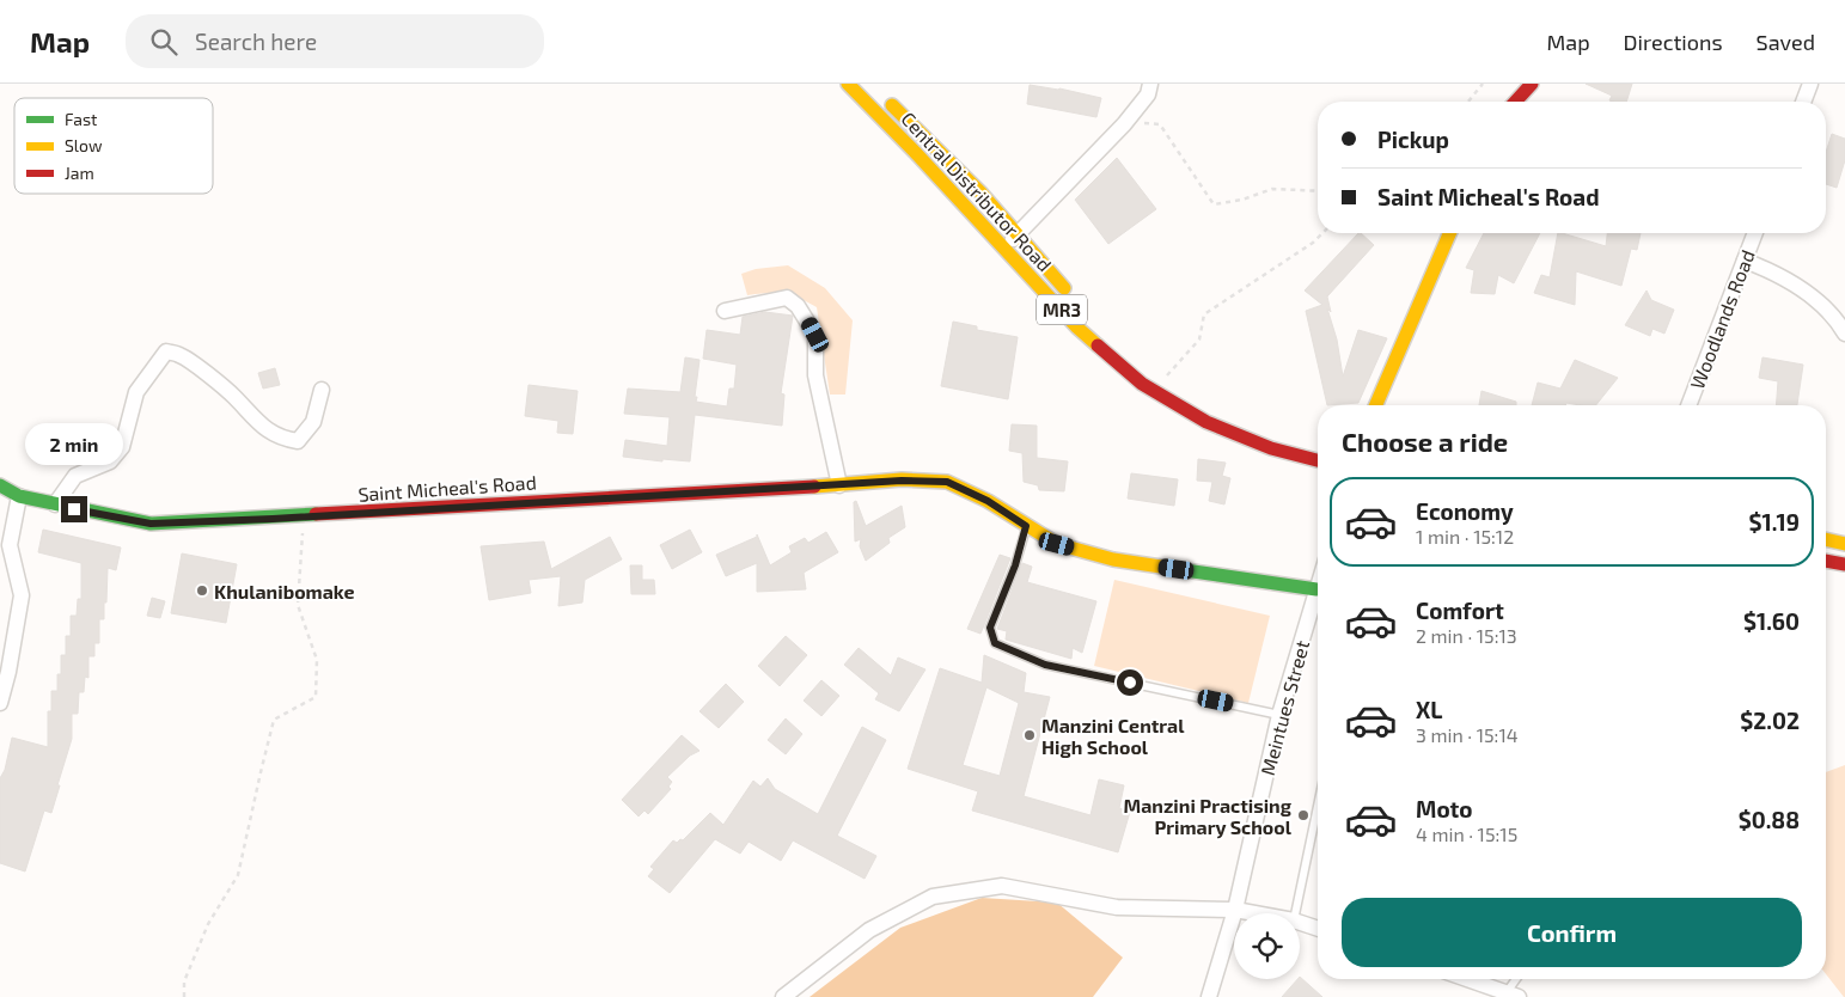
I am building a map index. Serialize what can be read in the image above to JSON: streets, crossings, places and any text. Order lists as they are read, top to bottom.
{
  "streets": {
    "main road": ["Central Distributor Road", "MR3", "Saint Micheal's Road"],
    "street": ["Woodlands Road", "Meintues Street"]
  },
  "crossings": [
    ["Saint Micheal's Road", "Meintues Street"]
  ],
  "places": ["Khulanibomake", "Manzini Central High School", "Manzini Practising Primary School"],
  "legend": ["Fast", "Slow", "Jam"],
  "page": {
    "header": "Map",
    "search": "Search here",
    "nav": ["Map", "Directions", "Saved"],
    "banner": ["Pickup", "Saint Micheal's Road"],
    "heading": "Choose a ride",
    "bubble": "2 min",
    "list": [
      {
        "name": "Economy",
        "note": "1 min · 15:12",
        "value": "$1.19"
      },
      {
        "name": "Comfort",
        "note": "2 min · 15:13",
        "value": "$1.60"
      },
      {
        "name": "XL",
        "note": "3 min · 15:14",
        "value": "$2.02"
      },
      {
        "name": "Moto",
        "note": "4 min · 15:15",
        "value": "$0.88"
      }
    ],
    "buttons": "Confirm"
  }
}
